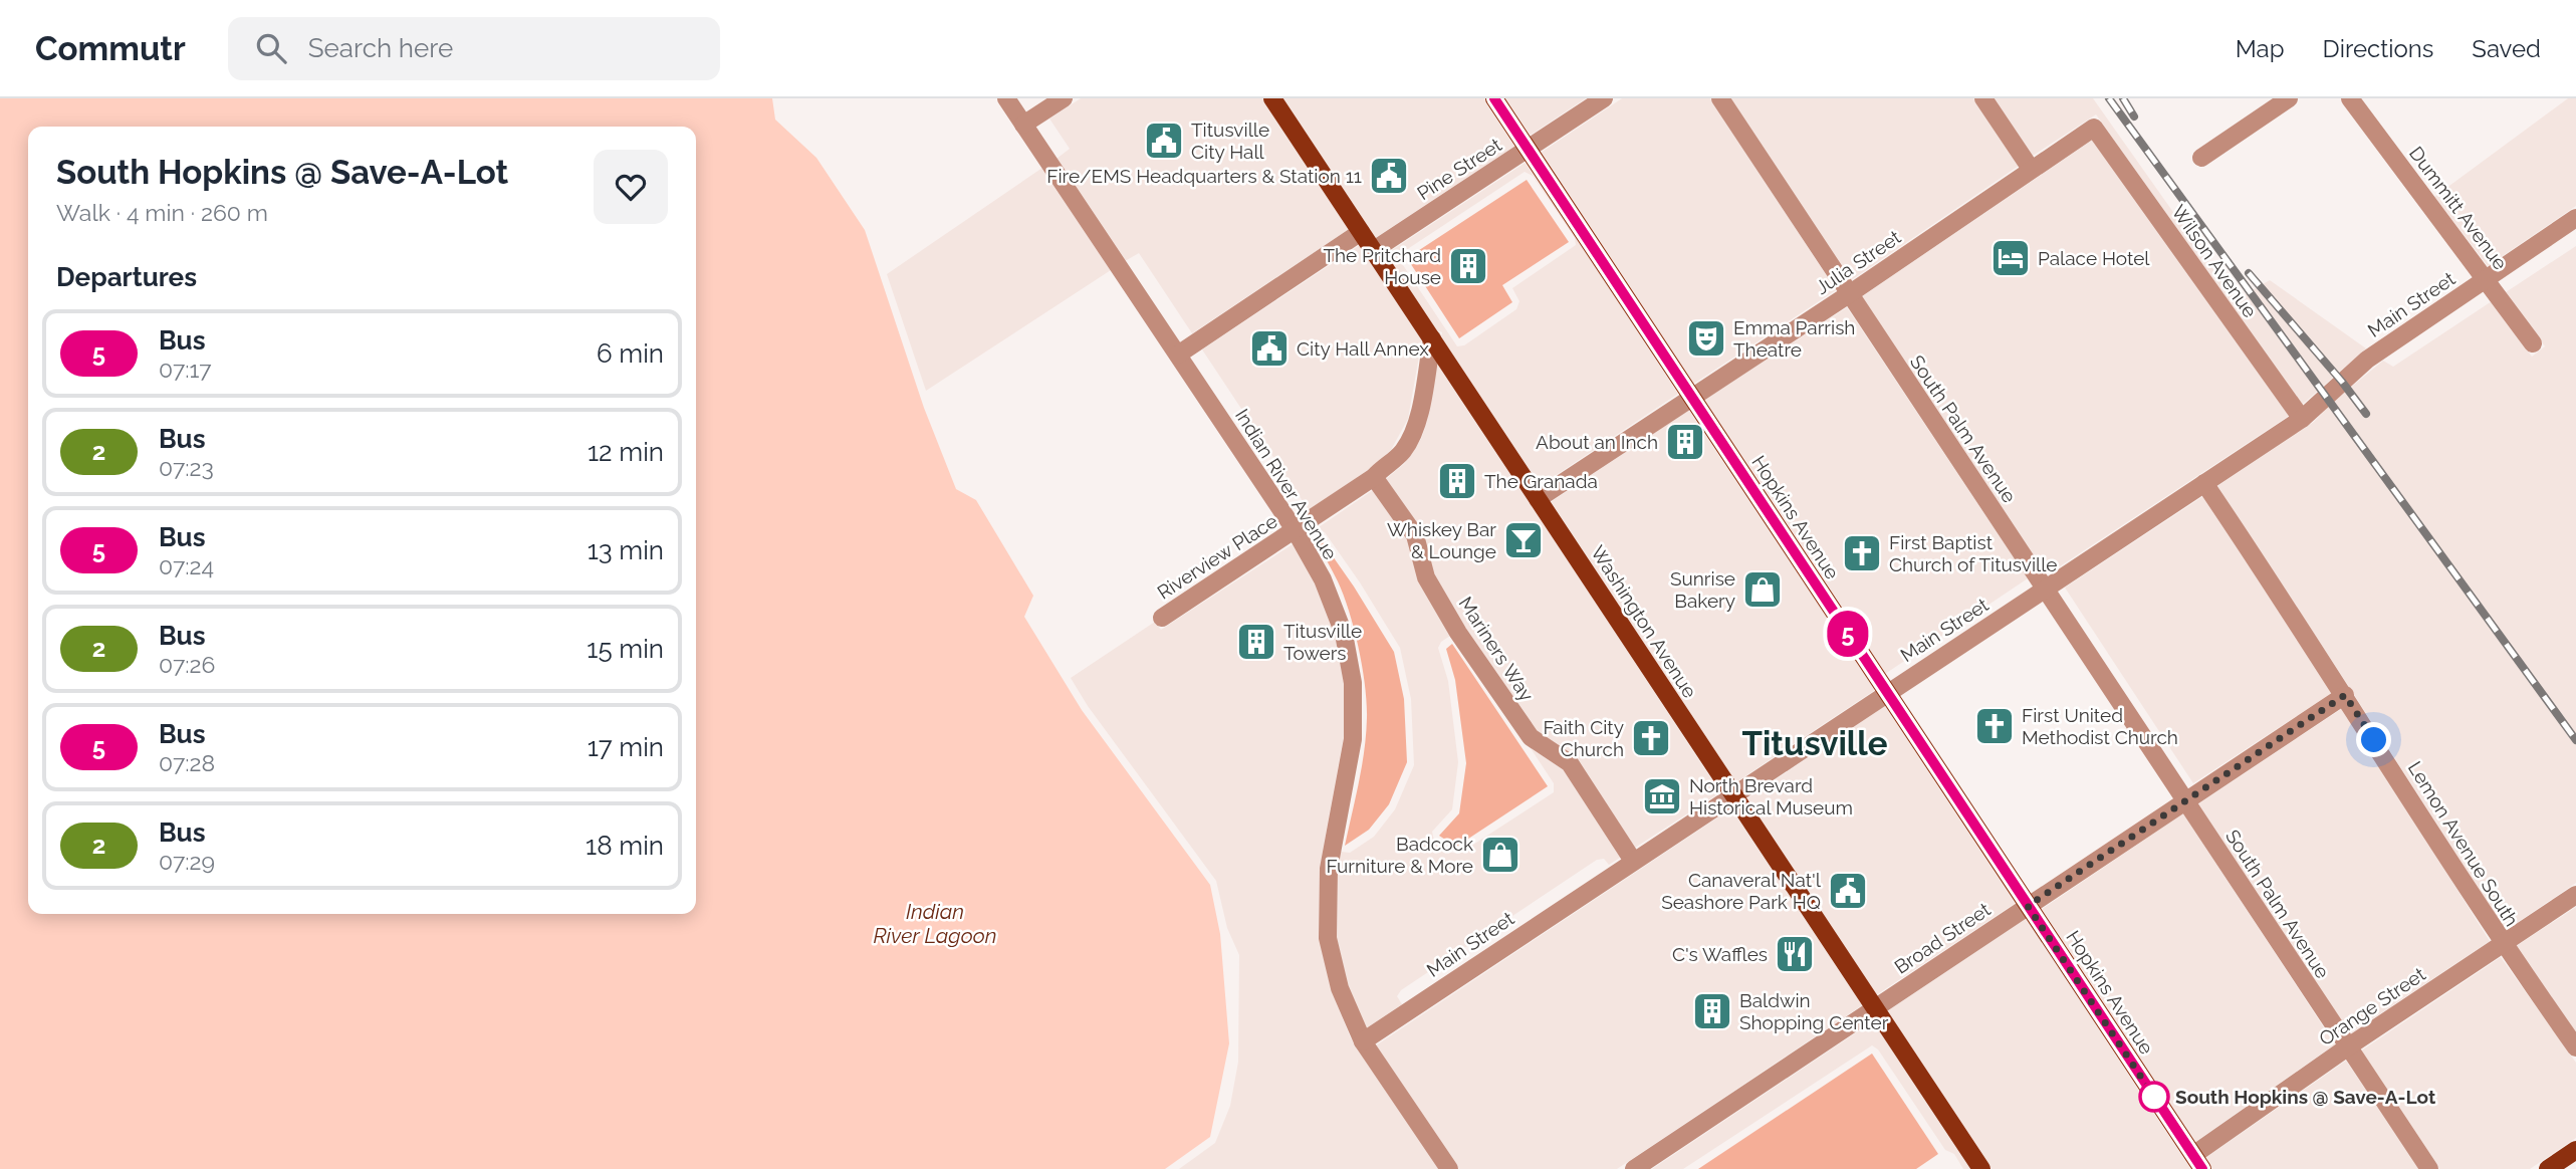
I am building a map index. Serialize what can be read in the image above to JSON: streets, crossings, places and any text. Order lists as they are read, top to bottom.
{
  "streets": {
    "main road": ["Hopkins Avenue", "Washington Avenue"],
    "street": [
      "Pine Street",
      "Dummitt Avenue",
      "Wilson Avenue",
      "Julia Street",
      "Main Street",
      "South Palm Avenue",
      "Indian River Avenue",
      "Riverview Place",
      "Mariners Way",
      "Lemon Avenue South",
      "Broad Street",
      "Orange Street"
    ]
  },
  "crossings": [
    ["Pine Street", "Hopkins Avenue"],
    ["Pine Street", "Washington Avenue"],
    ["Dummitt Avenue", "Main Street"],
    ["Wilson Avenue", "Julia Street"],
    ["Wilson Avenue", "Main Street"],
    ["Julia Street", "South Palm Avenue"],
    ["Julia Street", "Hopkins Avenue"],
    ["Julia Street", "Washington Avenue"],
    ["Main Street", "South Palm Avenue"],
    ["Main Street", "Indian River Avenue"],
    ["Main Street", "Hopkins Avenue"],
    ["Main Street", "Washington Avenue"],
    ["Main Street", "Mariners Way"],
    ["Main Street", "Lemon Avenue South"],
    ["South Palm Avenue", "Broad Street"],
    ["South Palm Avenue", "Orange Street"],
    ["Indian River Avenue", "Riverview Place"],
    ["Hopkins Avenue", "Broad Street"],
    ["Hopkins Avenue", "Orange Street"],
    ["Riverview Place", "Washington Avenue"],
    ["Riverview Place", "Mariners Way"],
    ["Washington Avenue", "Broad Street"],
    ["Lemon Avenue South", "Broad Street"],
    ["Lemon Avenue South", "Orange Street"]
  ],
  "districts": ["Titusville"],
  "water": ["Indian River Lagoon"],
  "places": {
    "public building": [
      "Titusville City Hall",
      "Fire/EMS Headquarters & Station 11",
      "City Hall Annex",
      "Canaveral Nat'l Seashore Park HQ"
    ],
    "hotel": ["Palace Hotel"],
    "building": [
      "The Pritchard House",
      "About an Inch",
      "The Granada",
      "Titusville Towers",
      "Baldwin Shopping Center"
    ],
    "theatre": ["Emma Parrish Theatre"],
    "bar": ["Whiskey Bar & Lounge"],
    "church": ["First Baptist Church of Titusville", "First United Methodist Church", "Faith City Church"],
    "shop": ["Sunrise Bakery", "Badcock Furniture & More"],
    "museum": ["North Brevard Historical Museum"],
    "restaurant": ["C's Waffles"],
    "other": ["South Hopkins @ Save-A-Lot"]
  },
  "lines": ["bus line 5"],
  "page": {
    "header": "Commutr",
    "search": "Search here",
    "nav": ["Map", "Directions", "Saved"],
    "on_map": "5",
    "heading": [
      ["South Hopkins @ Save-A-Lot", "Walk · 4 min · 260 m"],
      "Departures"
    ],
    "list": [
      {
        "mark": "5",
        "name": "Bus",
        "note": "07:17",
        "value": "6 min"
      },
      {
        "mark": "2",
        "name": "Bus",
        "note": "07:23",
        "value": "12 min"
      },
      {
        "mark": "5",
        "name": "Bus",
        "note": "07:24",
        "value": "13 min"
      },
      {
        "mark": "2",
        "name": "Bus",
        "note": "07:26",
        "value": "15 min"
      },
      {
        "mark": "5",
        "name": "Bus",
        "note": "07:28",
        "value": "17 min"
      },
      {
        "mark": "2",
        "name": "Bus",
        "note": "07:29",
        "value": "18 min"
      }
    ]
  }
}
